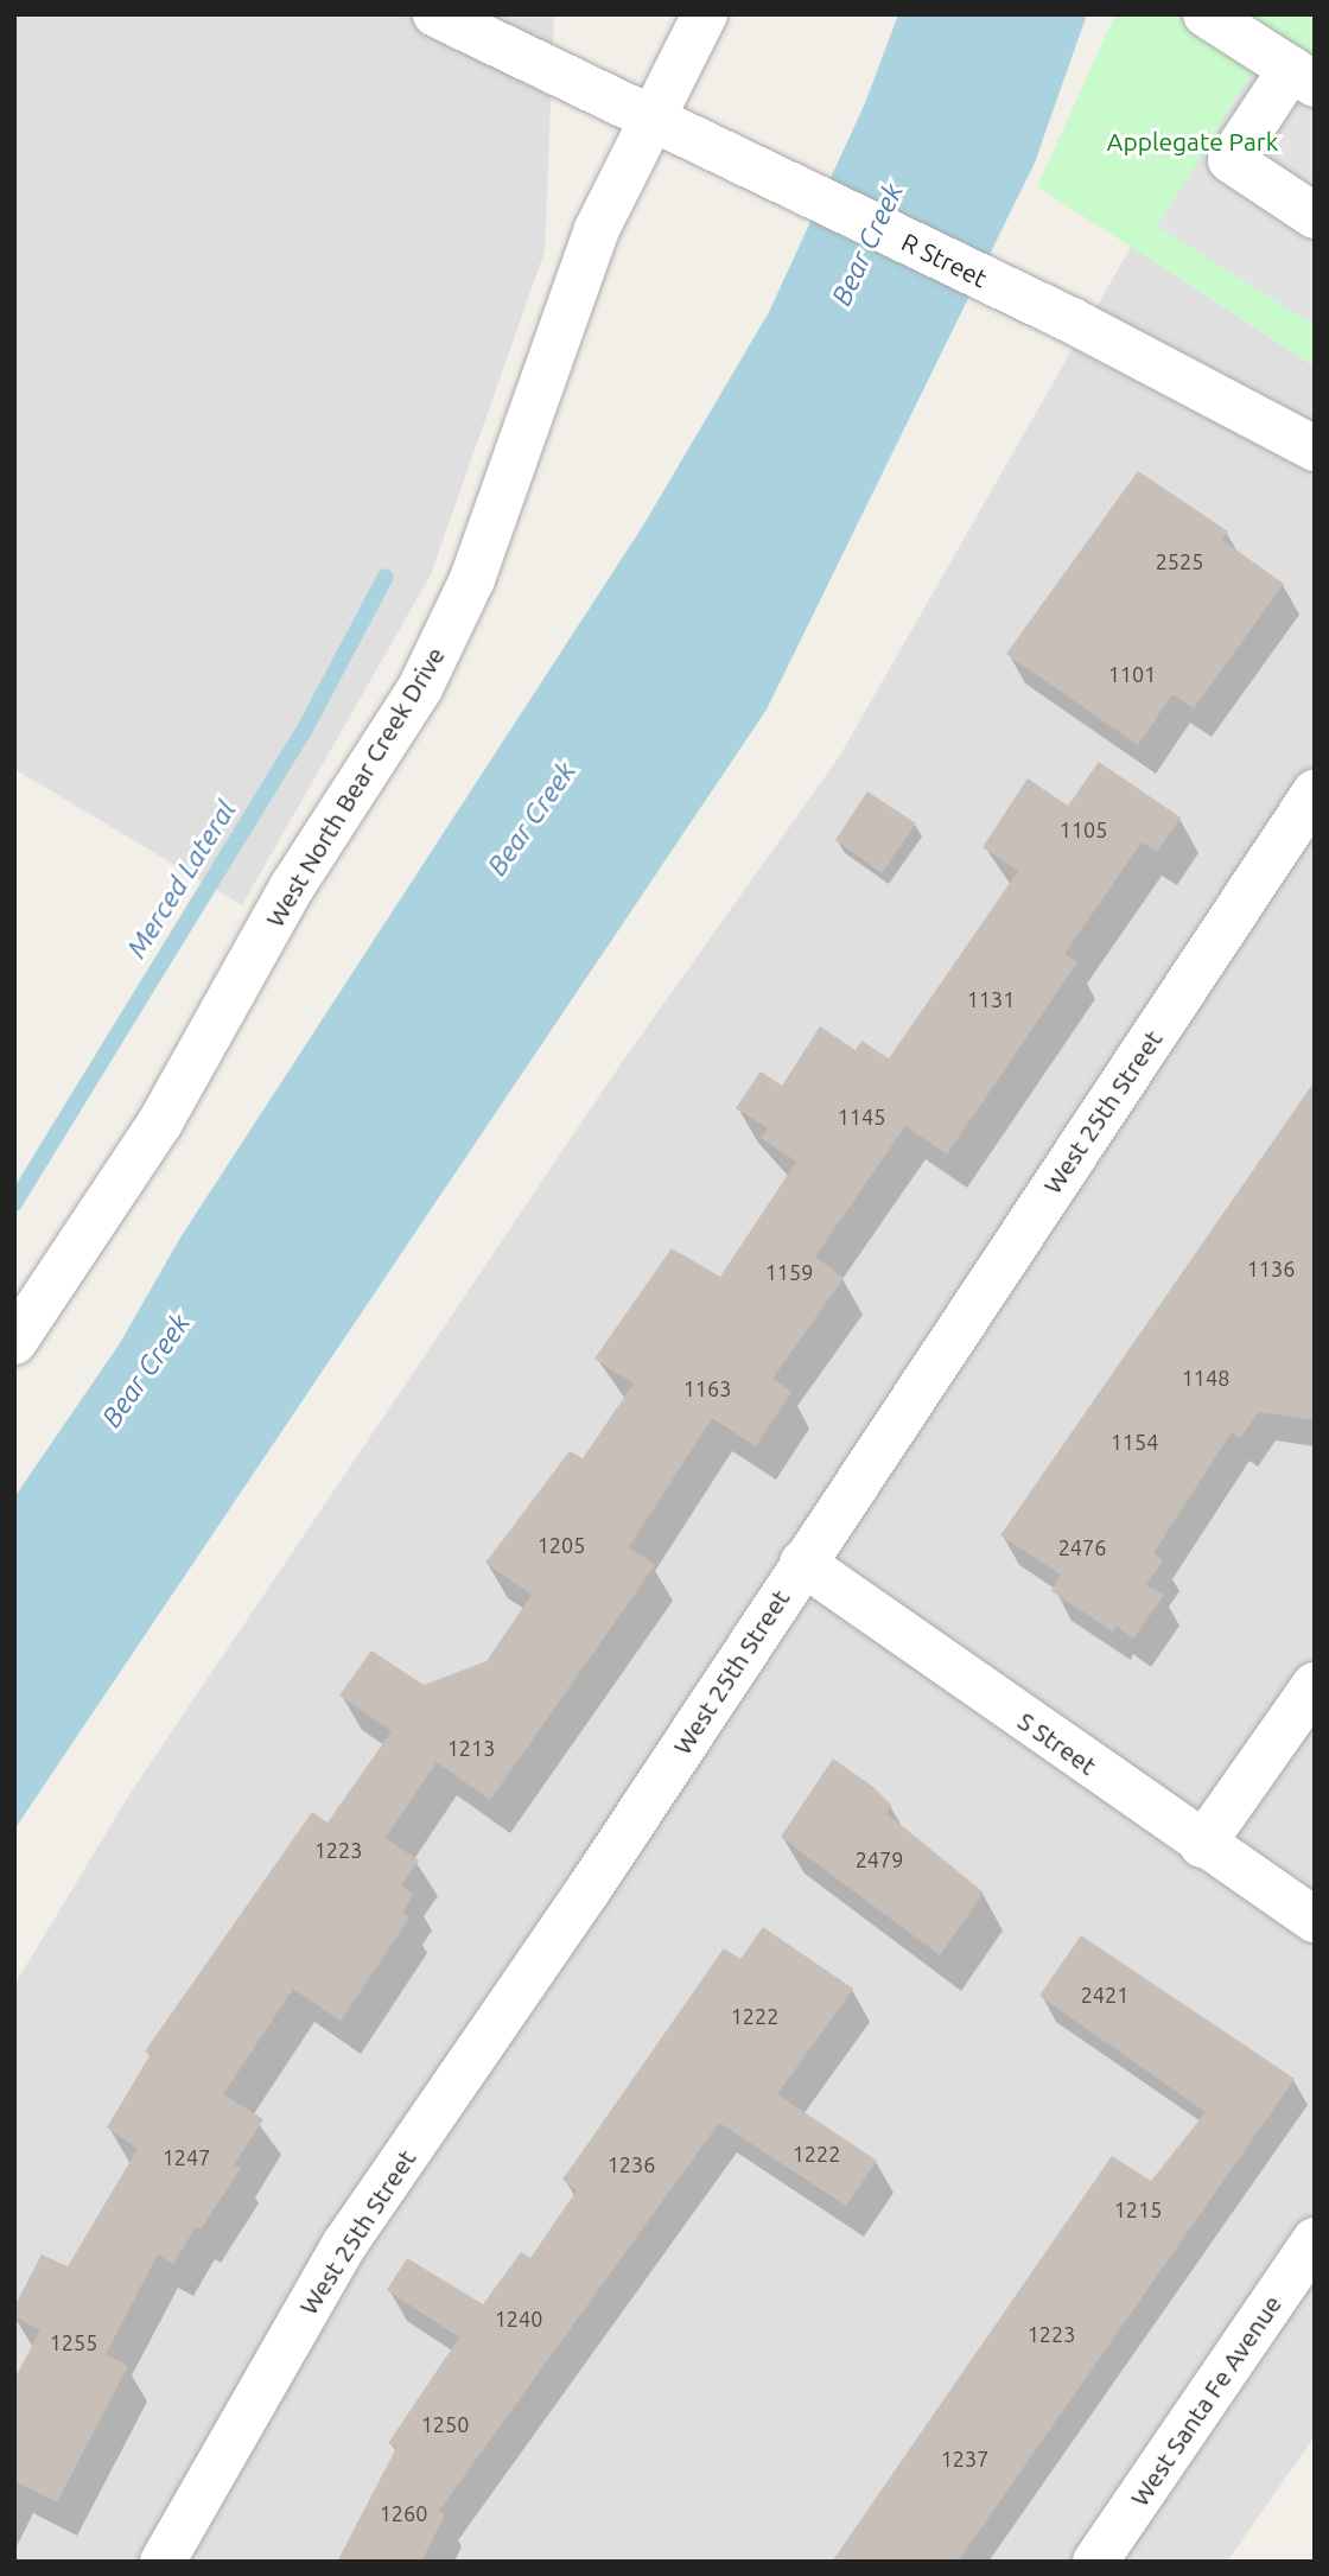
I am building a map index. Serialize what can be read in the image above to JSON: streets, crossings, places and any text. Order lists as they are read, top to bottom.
{
  "streets": {
    "street": [
      "R Street",
      "West North Bear Creek Drive",
      "West 25th Street",
      "S Street",
      "West Santa Fe Avenue"
    ]
  },
  "crossings": [
    ["R Street", "West North Bear Creek Drive"],
    ["West 25th Street", "S Street"]
  ],
  "water": ["Bear Creek", "Merced Lateral"],
  "parks": ["Applegate Park"],
  "house_numbers": [
    "2525",
    "1101",
    "1105",
    "1131",
    "1145",
    "1136",
    "1159",
    "1148",
    "1163",
    "1154",
    "1205",
    "2476",
    "1213",
    "1223",
    "2479",
    "2421",
    "1222",
    "1222",
    "1247",
    "1236",
    "1215",
    "1240",
    "1223",
    "1255",
    "1250",
    "1237",
    "1260"
  ]
}
